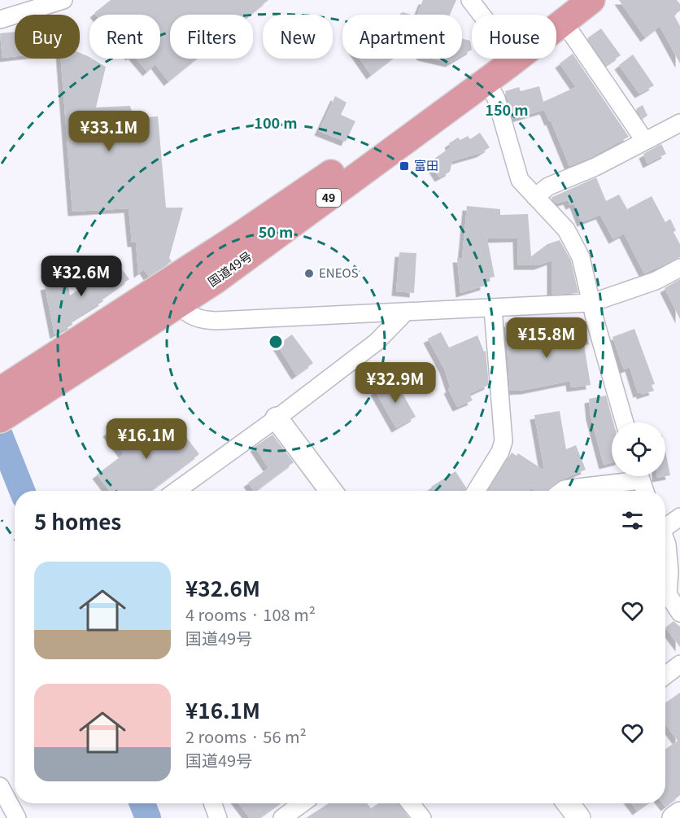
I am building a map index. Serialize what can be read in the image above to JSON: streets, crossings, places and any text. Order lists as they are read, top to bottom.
{
  "streets": {
    "highway": ["49", "国道49号"]
  },
  "places": {
    "transit": ["富田"],
    "other": ["ENEOS"]
  },
  "page": {
    "chip": [
      "Buy",
      "Rent",
      "Filters",
      "New",
      "Apartment",
      "House"
    ],
    "price": [
      "¥33.1M",
      "¥32.6M",
      "¥15.8M",
      "¥32.9M",
      "¥16.1M"
    ],
    "heading": "5 homes",
    "list": [
      {
        "name": "¥32.6M",
        "note": "4 rooms · 108 m² · 国道49号"
      },
      {
        "name": "¥16.1M",
        "note": "2 rooms · 56 m² · 国道49号"
      }
    ]
  },
  "rings": ["150 m", "100 m", "50 m"]
}
